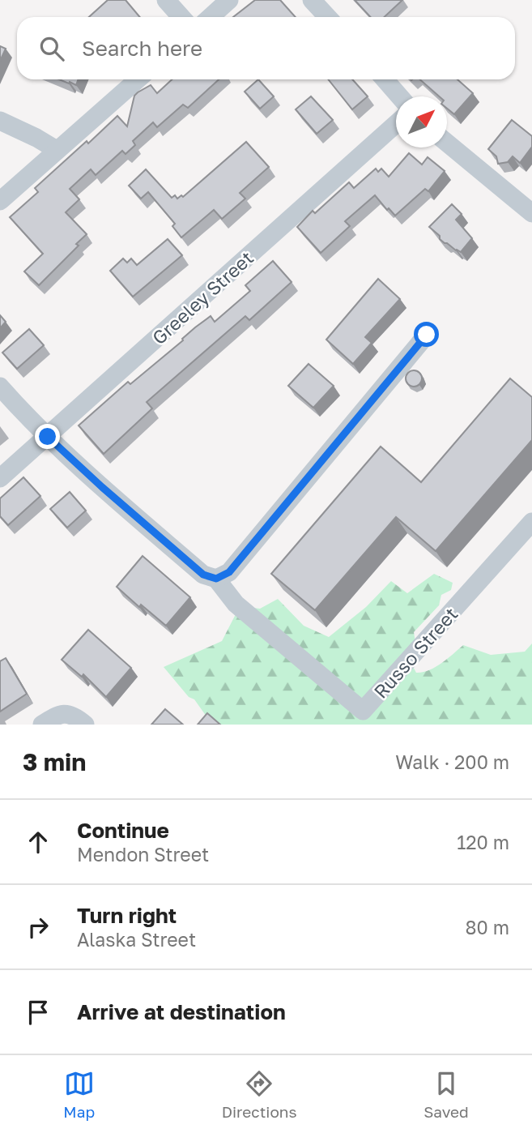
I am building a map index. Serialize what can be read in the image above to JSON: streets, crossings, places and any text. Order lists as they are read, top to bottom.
{
  "streets": {
    "street": ["Greeley Street", "Russo Street"]
  },
  "north": "top right",
  "page": {
    "search": "Search here",
    "heading": ["3 min", "Walk · 200 m"],
    "list": [
      ["Continue", "Mendon Street", "120 m"],
      ["Turn right", "Alaska Street", "80 m"],
      "Arrive at destination"
    ],
    "nav": ["Map", "Directions", "Saved"]
  }
}
